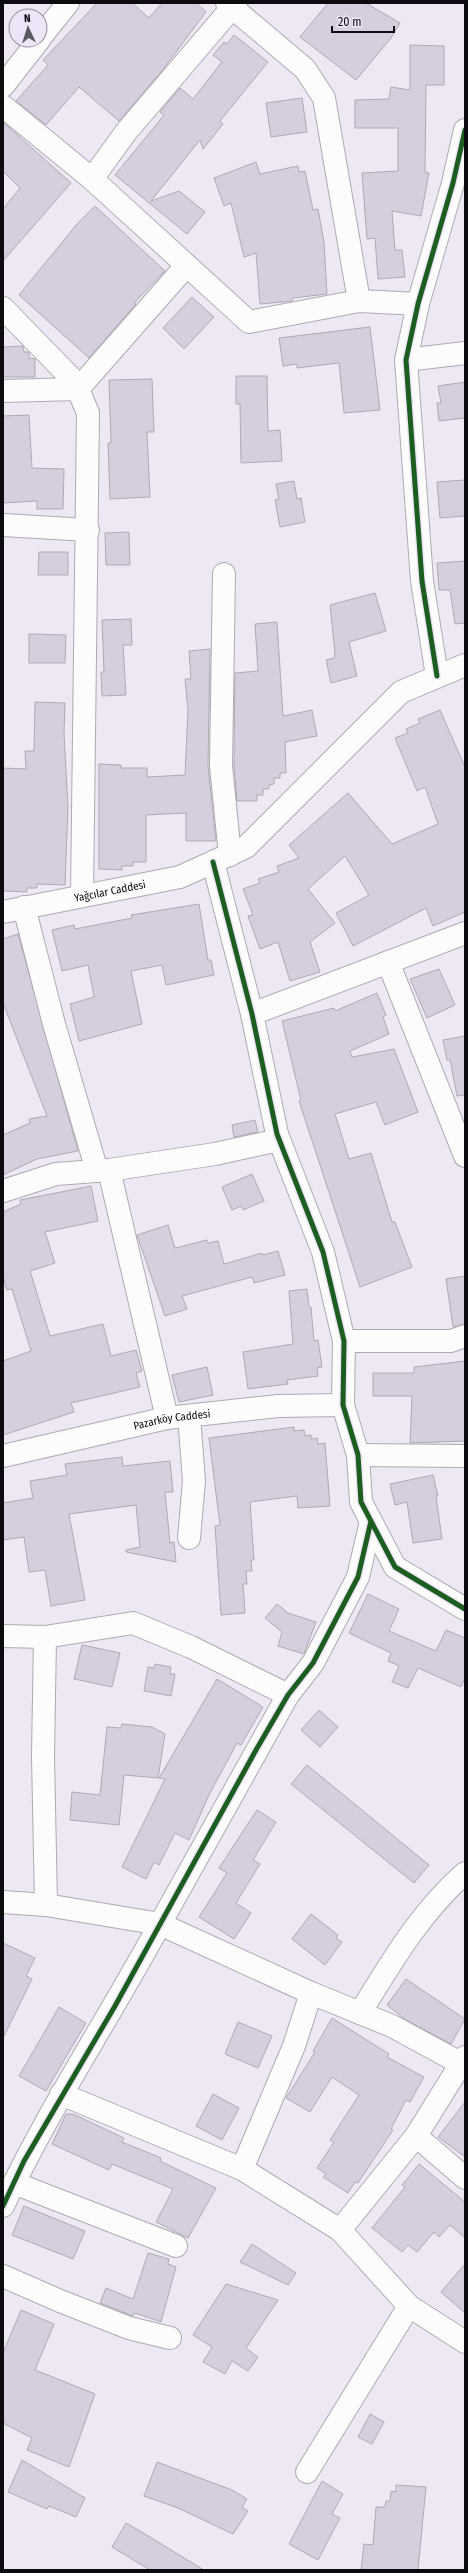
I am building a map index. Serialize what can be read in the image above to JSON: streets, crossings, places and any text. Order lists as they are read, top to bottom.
{
  "streets": {
    "street": ["Yağcılar Caddesi", "Pazarköy Caddesi"]
  },
  "scale_bar": "20 m",
  "north": "top"
}
